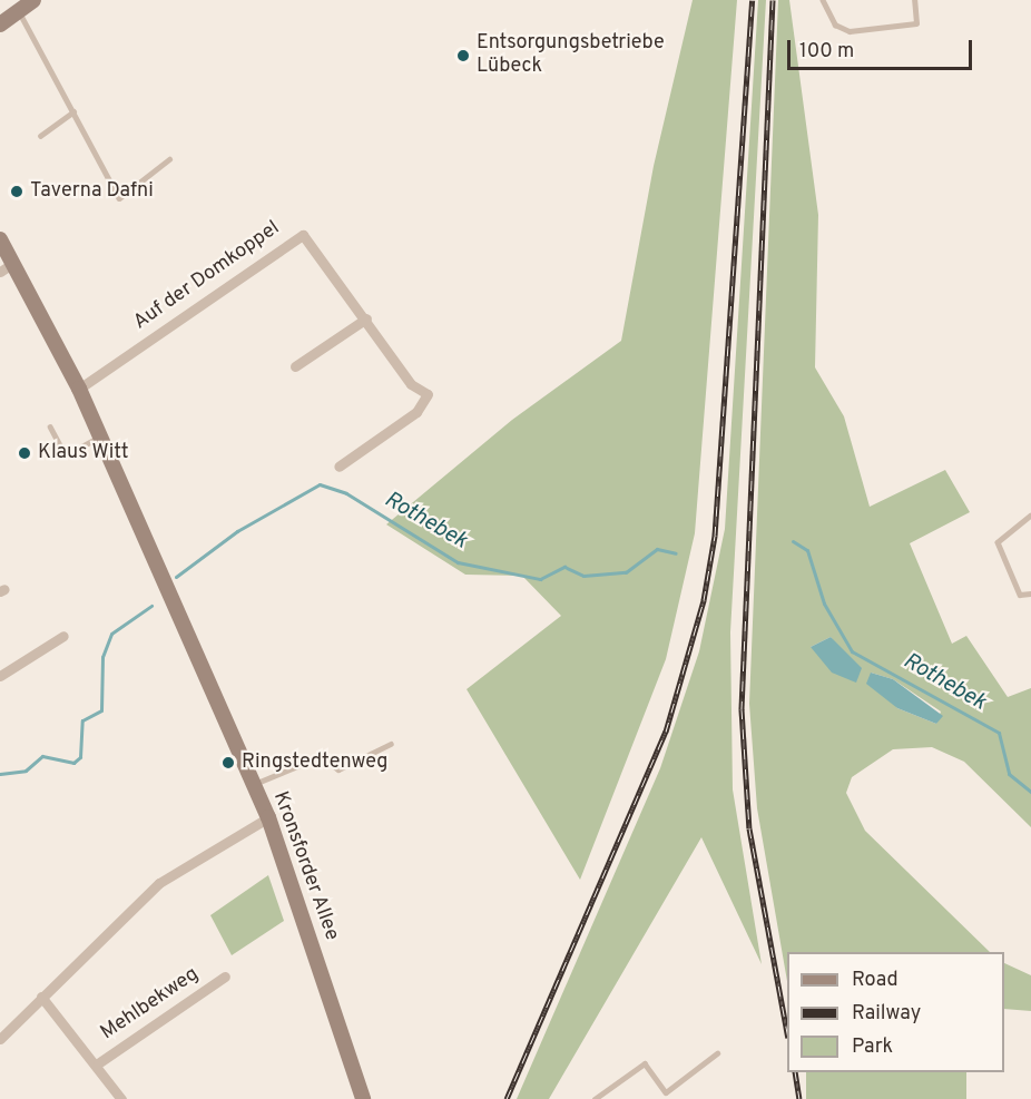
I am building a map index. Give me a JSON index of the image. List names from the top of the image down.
{
  "streets": {
    "main road": ["Kronsforder Allee"],
    "street": ["Auf der Domkoppel", "Mehlbekweg"]
  },
  "crossings": [
    ["Auf der Domkoppel", "Kronsforder Allee"]
  ],
  "water": ["Rothebek"],
  "places": [
    "Entsorgungsbetriebe Lübeck",
    "Taverna Dafni",
    "Klaus Witt",
    "Ringstedtenweg"
  ],
  "legend": ["Road", "Railway", "Park"],
  "scale_bar": "100 m"
}
